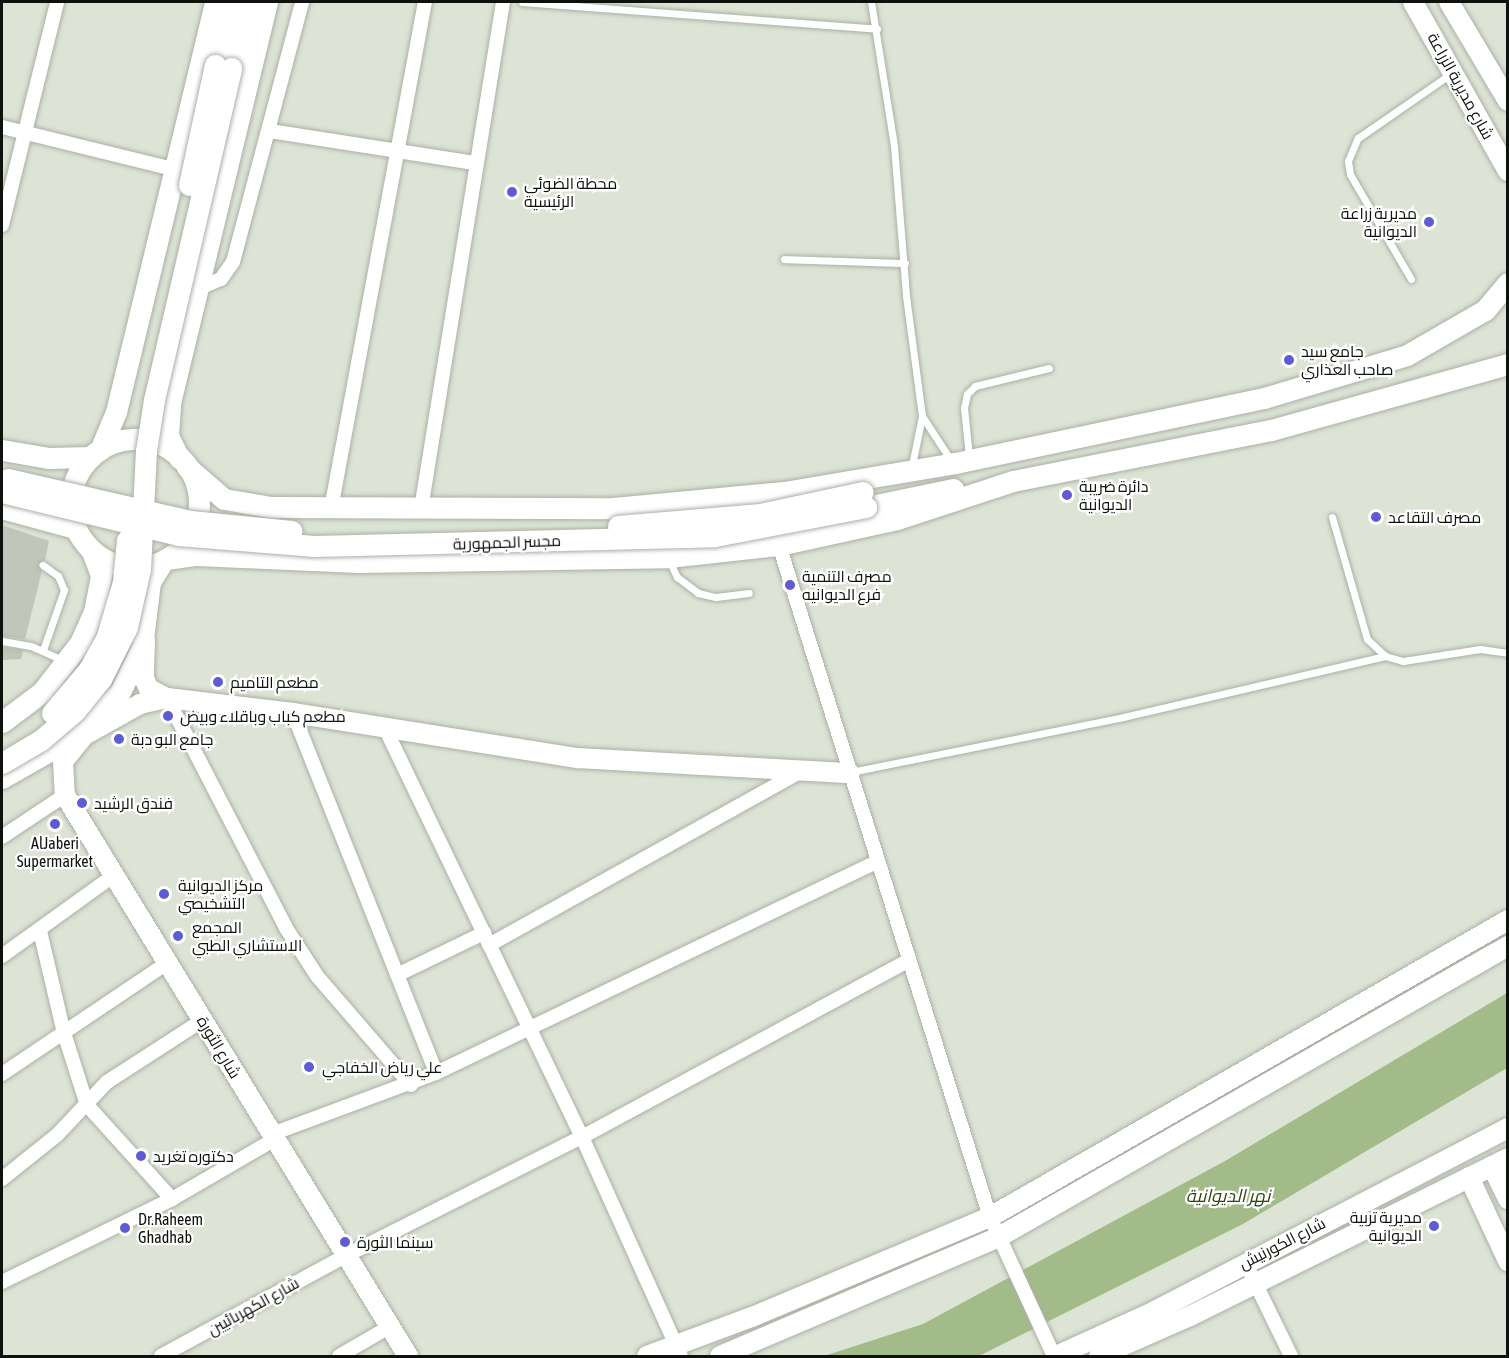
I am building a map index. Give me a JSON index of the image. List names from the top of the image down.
{
  "streets": {
    "main road": [
      "شارع مديرية الزراعة",
      "مجسر الجمهورية",
      "شارع الثورة",
      "شارع الكورنيش"
    ],
    "street": ["شارع الكهربائيين"]
  },
  "crossings": [
    ["شارع الثورة", "شارع الكهربائيين"]
  ],
  "water": ["نهر الديوانية"],
  "places": [
    "محطة الضوئي الرئيسية",
    "مديرية زراعة الديوانية",
    "جامع سيد صاحب العذاري",
    "دائرة ضريبة الديوانية",
    "مصرف التقاعد",
    "مصرف التنمية فرع الديوانيه",
    "مطعم التاميم",
    "مطعم كباب وباقلاء وبيض",
    "جامع البو دبة",
    "فندق الرشيد",
    "AlJaberi Supermarket",
    "مركز الديوانية التشخيصي",
    "المجمع الاستشاري الطبي",
    "علي رياض الخفاجي",
    "دكتوره تغريد",
    "مديرية تربية الديوانية",
    "Dr.Raheem Ghadhab",
    "سينما الثورة"
  ]
}
